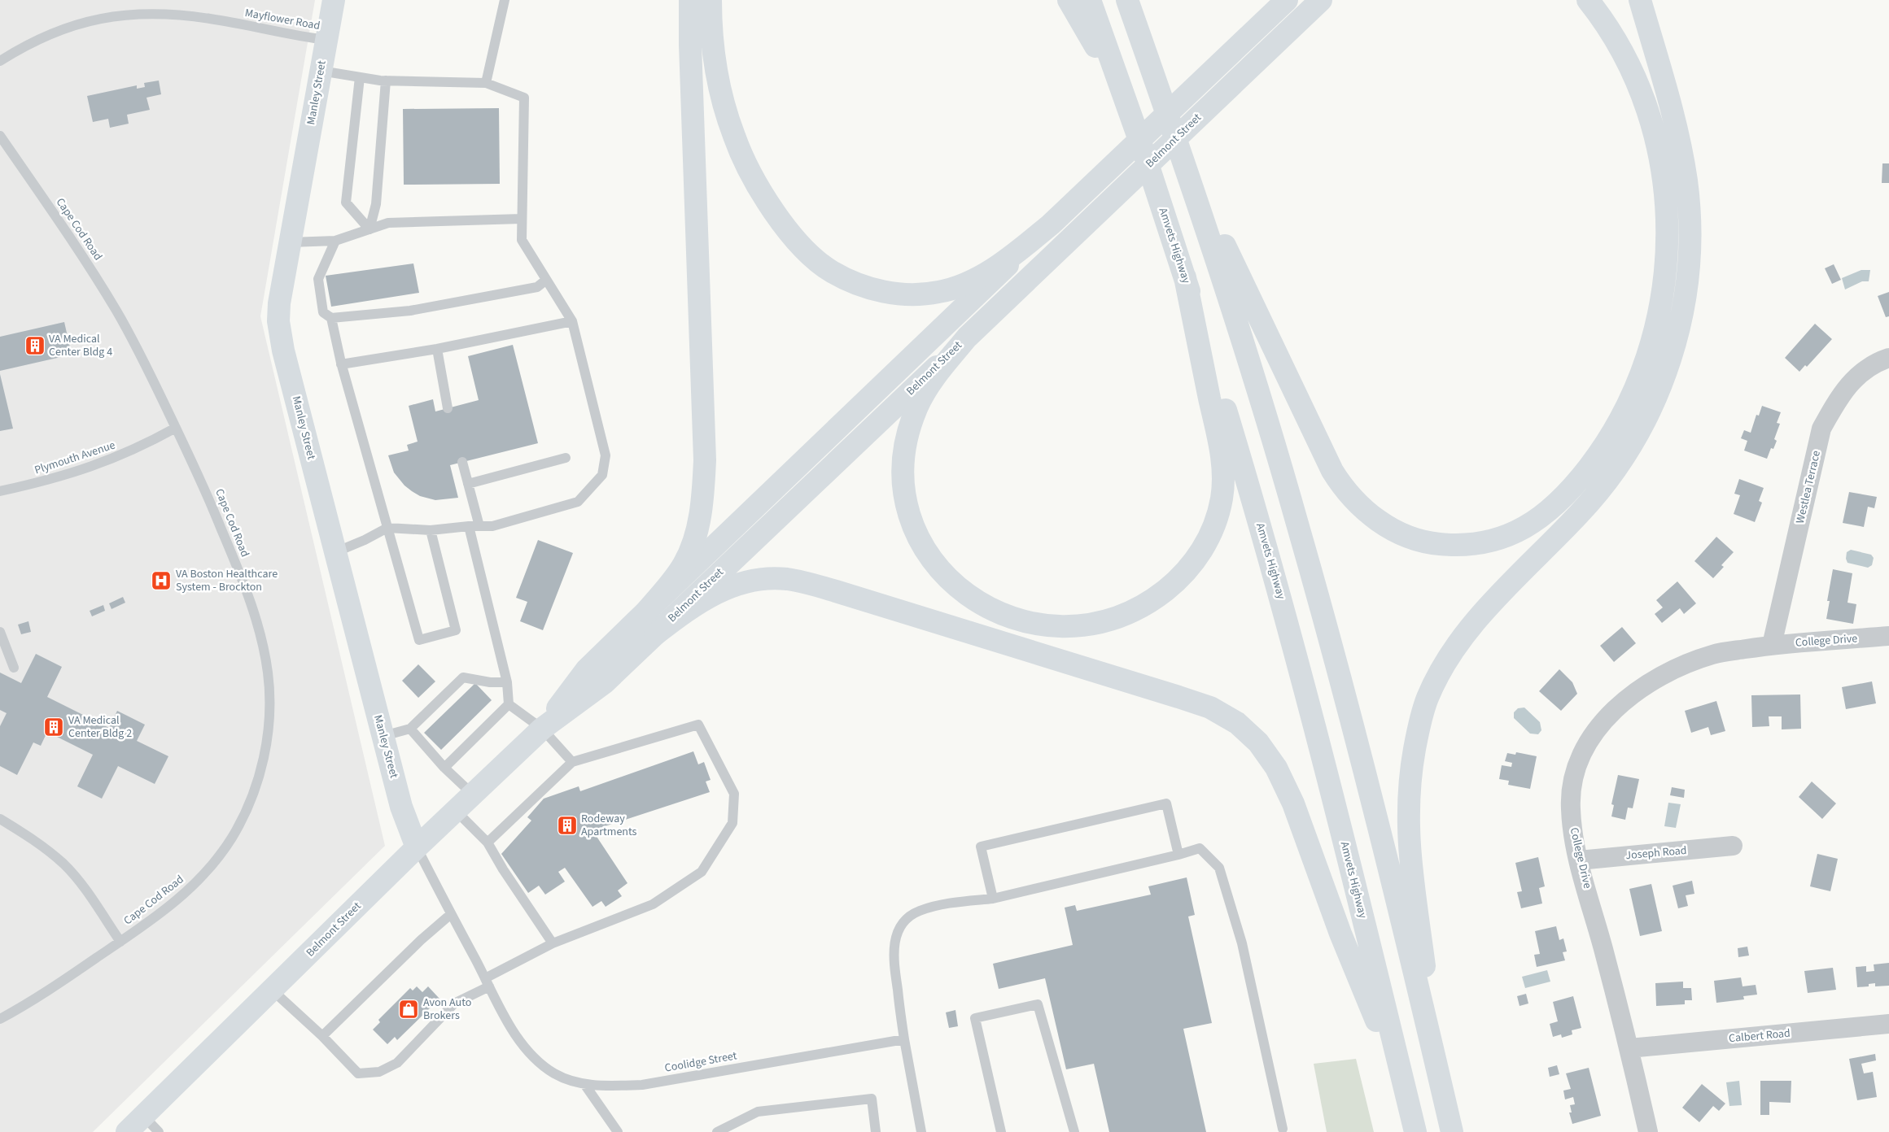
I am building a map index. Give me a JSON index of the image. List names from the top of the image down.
{
  "streets": {
    "main road": ["Manley Street", "Belmont Street", "Amvets Highway"],
    "street": [
      "Westlea Terrace",
      "College Drive",
      "Joseph Road",
      "Calbert Road"
    ],
    "lane": [
      "Mayflower Road",
      "Cape Cod Road",
      "Plymouth Avenue",
      "Coolidge Street"
    ]
  },
  "crossings": [
    ["Mayflower Road", "Manley Street"],
    ["Manley Street", "Belmont Street"],
    ["Manley Street", "Coolidge Street"],
    ["Belmont Street", "Coolidge Street"],
    ["Cape Cod Road", "Plymouth Avenue"],
    ["Westlea Terrace", "College Drive"],
    ["College Drive", "Joseph Road"],
    ["College Drive", "Calbert Road"]
  ],
  "places": {
    "building": ["VA Medical Center Bldg 4", "VA Medical Center Bldg 2", "Rodeway Apartments"],
    "hospital": ["VA Boston Healthcare System - Brockton"],
    "shop": ["Avon Auto Brokers"]
  }
}
